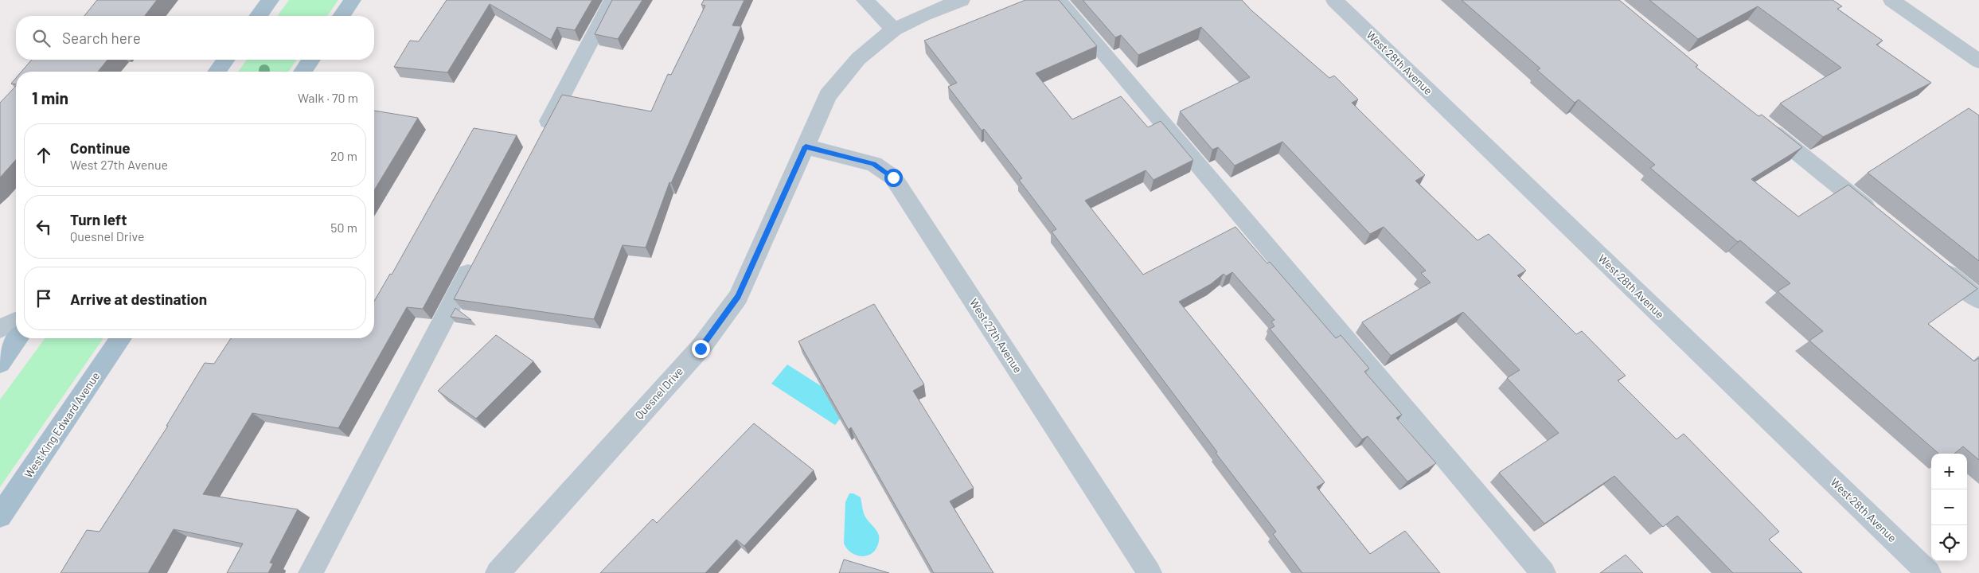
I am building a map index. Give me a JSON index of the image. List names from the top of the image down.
{
  "streets": {
    "main road": ["West King Edward Avenue"],
    "street": ["West 28th Avenue", "West 27th Avenue", "Quesnel Drive"]
  },
  "crossings": [
    ["West 27th Avenue", "Quesnel Drive"]
  ],
  "page": {
    "search": "Search here",
    "heading": ["1 min", "Walk · 70 m"],
    "list": [
      ["Continue", "West 27th Avenue", "20 m"],
      ["Turn left", "Quesnel Drive", "50 m"],
      "Arrive at destination"
    ],
    "map_buttons": ["+", "−"]
  }
}
